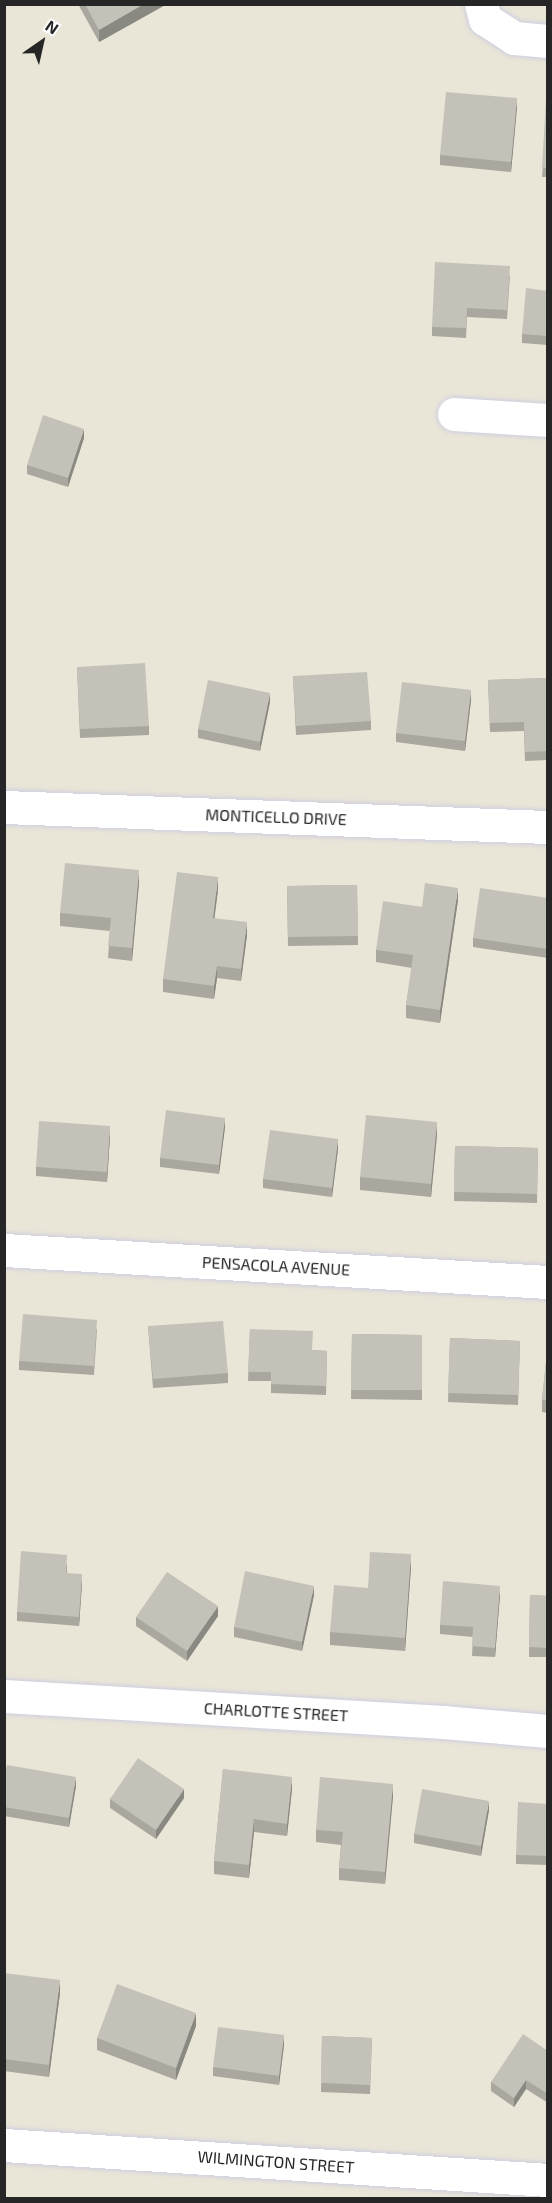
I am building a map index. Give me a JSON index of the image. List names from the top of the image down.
{
  "streets": {
    "street": [
      "MONTICELLO DRIVE",
      "PENSACOLA AVENUE",
      "CHARLOTTE STREET",
      "WILMINGTON STREET"
    ]
  },
  "north": "top right"
}
